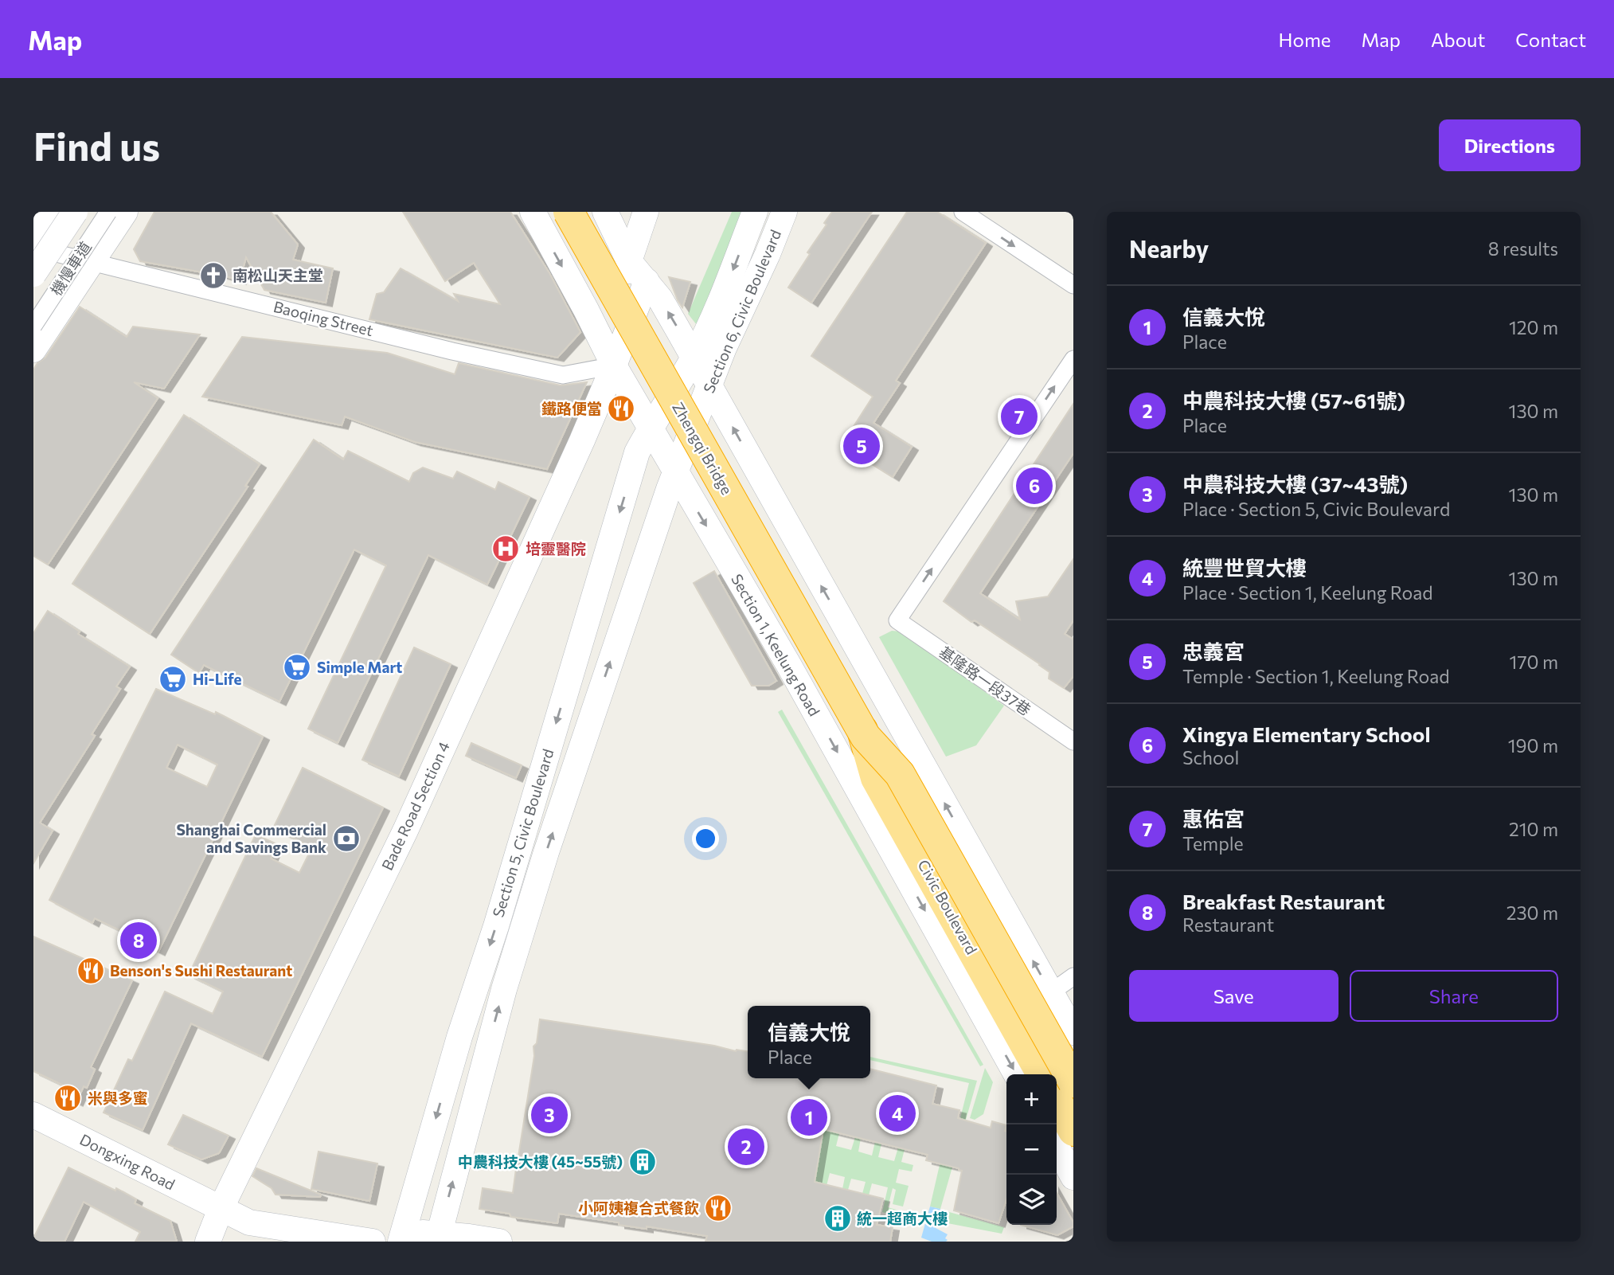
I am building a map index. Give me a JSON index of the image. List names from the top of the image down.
{
  "streets": {
    "highway": ["Zhengqi Bridge", "Civic Boulevard"],
    "street": [
      "機慢車道",
      "Section 6, Civic Boulevard",
      "Baoqing Street",
      "Section 1, Keelung Road",
      "基隆路一段37巷",
      "Bade Road Section 4",
      "Section 5, Civic Boulevard",
      "Dongxing Road"
    ]
  },
  "crossings": [
    ["Section 6, Civic Boulevard", "Section 1, Keelung Road"],
    ["Section 6, Civic Boulevard", "Section 5, Civic Boulevard"],
    ["Baoqing Street", "Section 1, Keelung Road"],
    ["Baoqing Street", "Bade Road Section 4"],
    ["Zhengqi Bridge", "Civic Boulevard"],
    ["Section 1, Keelung Road", "Bade Road Section 4"],
    ["Section 1, Keelung Road", "Section 5, Civic Boulevard"],
    ["Bade Road Section 4", "Dongxing Road"]
  ],
  "places": {
    "church": ["南松山天主堂"],
    "restaurant": [
      "鐵路便當",
      "Benson's Sushi Restaurant",
      "米與多蜜",
      "小阿姨複合式餐飲"
    ],
    "hospital": ["培靈醫院"],
    "supermarket": ["Simple Mart", "Hi-Life"],
    "bank": ["Shanghai Commercial and Savings Bank"],
    "building": ["中農科技大樓 (45~55號)", "統一超商大樓"]
  },
  "page": {
    "header": "Map",
    "nav": [
      "Home",
      "Map",
      "About",
      "Contact"
    ],
    "buttons": [
      "Directions",
      ["Save", "Share"]
    ],
    "title": "Find us",
    "heading": ["Nearby", "8 results"],
    "list": [
      {
        "mark": "1",
        "name": "信義大悅",
        "note": "Place",
        "value": "120 m"
      },
      {
        "mark": "2",
        "name": "中農科技大樓 (57~61號)",
        "note": "Place",
        "value": "130 m"
      },
      {
        "mark": "3",
        "name": "中農科技大樓 (37~43號)",
        "note": "Place · Section 5, Civic Boulevard",
        "value": "130 m"
      },
      {
        "mark": "4",
        "name": "統豐世貿大樓",
        "note": "Place · Section 1, Keelung Road",
        "value": "130 m"
      },
      {
        "mark": "5",
        "name": "忠義宮",
        "note": "Temple · Section 1, Keelung Road",
        "value": "170 m"
      },
      {
        "mark": "6",
        "name": "Xingya Elementary School",
        "note": "School",
        "value": "190 m"
      },
      {
        "mark": "7",
        "name": "惠佑宮",
        "note": "Temple",
        "value": "210 m"
      },
      {
        "mark": "8",
        "name": "Breakfast Restaurant",
        "note": "Restaurant",
        "value": "230 m"
      }
    ],
    "pins": [
      "7",
      "5",
      "6",
      "8",
      "4",
      "3",
      "1",
      "2"
    ],
    "popup": ["信義大悅", "Place"],
    "map_buttons": ["+", "−"]
  }
}
